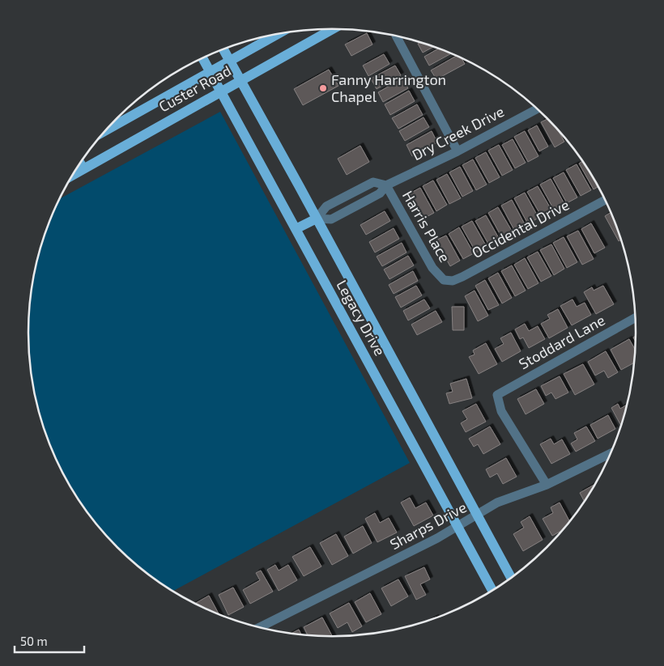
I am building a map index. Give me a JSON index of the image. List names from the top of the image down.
{
  "streets": {
    "main road": ["Custer Road", "Legacy Drive"],
    "street": [
      "Dry Creek Drive",
      "Harris Place",
      "Occidental Drive",
      "Stoddard Lane",
      "Sharps Drive"
    ]
  },
  "crossings": [
    ["Custer Road", "Legacy Drive"],
    ["Dry Creek Drive", "Harris Place"],
    ["Dry Creek Drive", "Legacy Drive"],
    ["Harris Place", "Occidental Drive"],
    ["Legacy Drive", "Sharps Drive"],
    ["Stoddard Lane", "Sharps Drive"]
  ],
  "places": ["Fanny Harrington Chapel"],
  "scale_bar": "50 m"
}
